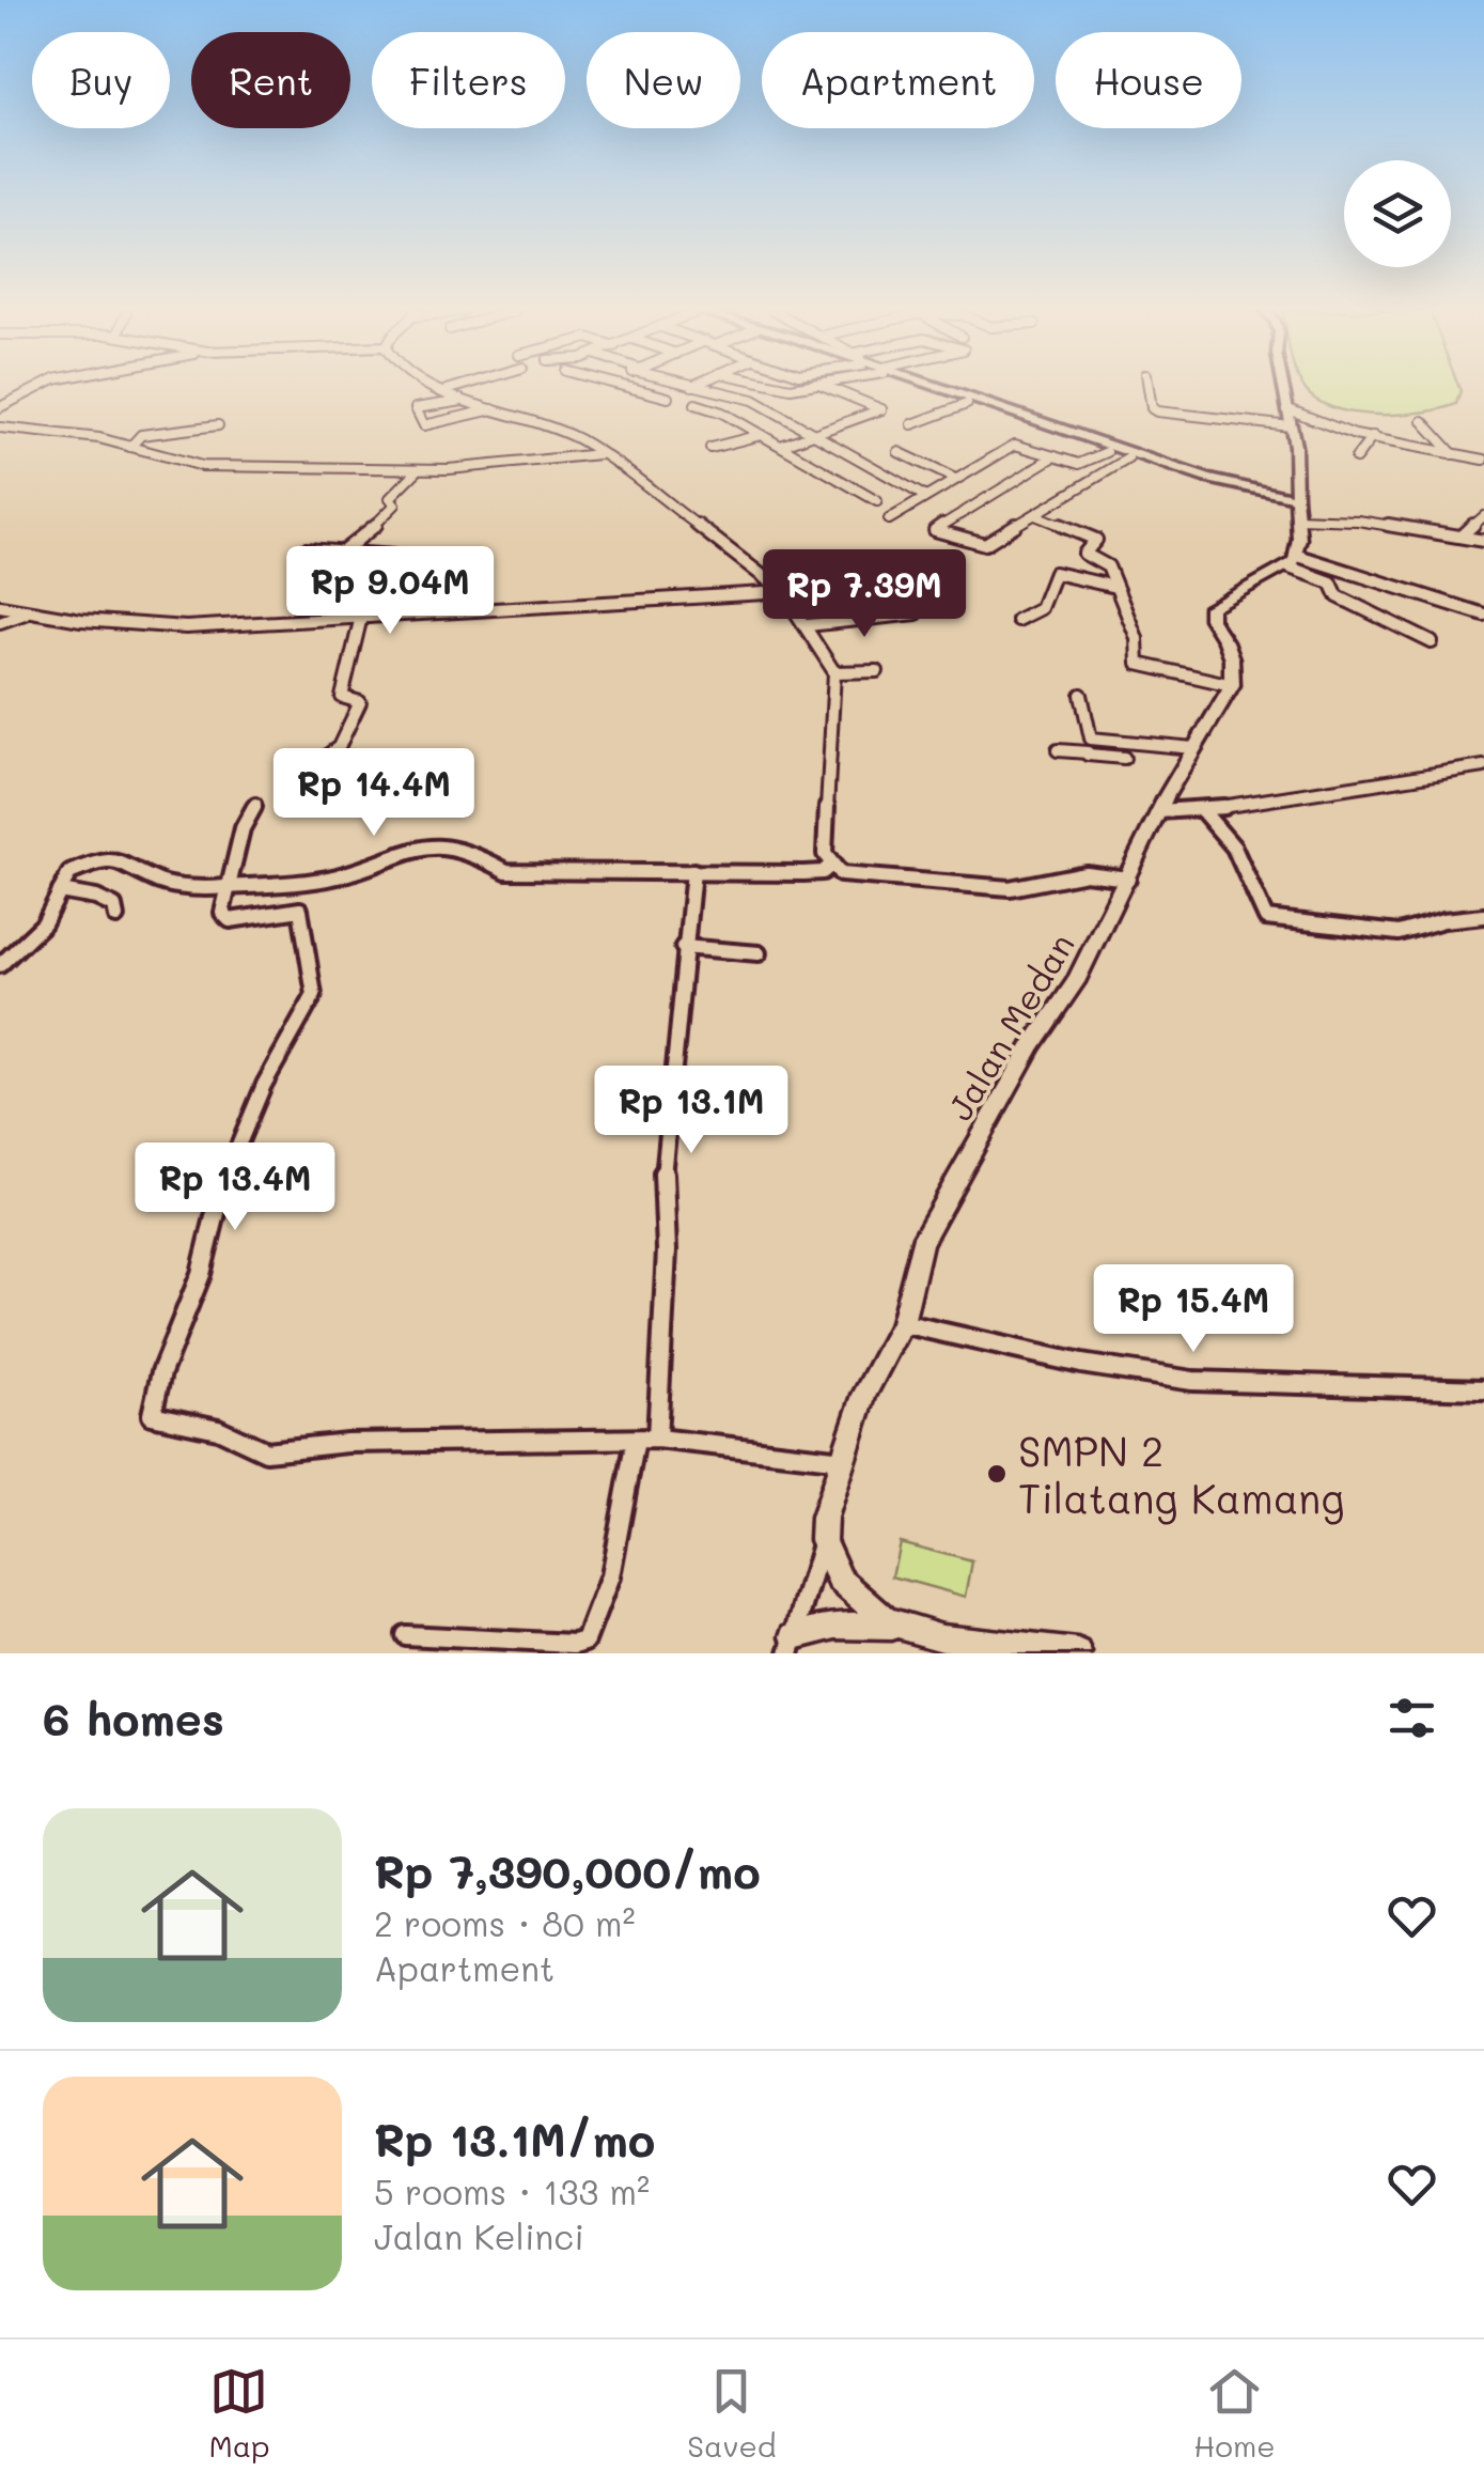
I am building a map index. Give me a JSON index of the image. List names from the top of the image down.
{
  "streets": {
    "highway": ["Jalan Medan"]
  },
  "places": ["SMPN 2 Tilatang Kamang"],
  "page": {
    "chip": [
      "Buy",
      "Rent",
      "Filters",
      "New",
      "Apartment",
      "House"
    ],
    "price": [
      "Rp 9.04M",
      "Rp 7.39M",
      "Rp 14.4M",
      "Rp 13.1M",
      "Rp 13.4M",
      "Rp 15.4M"
    ],
    "heading": "6 homes",
    "list": [
      {
        "name": "Rp 7,390,000/mo",
        "note": "2 rooms · 80 m² · Apartment"
      },
      {
        "name": "Rp 13.1M/mo",
        "note": "5 rooms · 133 m² · Jalan Kelinci"
      }
    ],
    "tabs": ["Map", "Saved", "Home"]
  }
}
